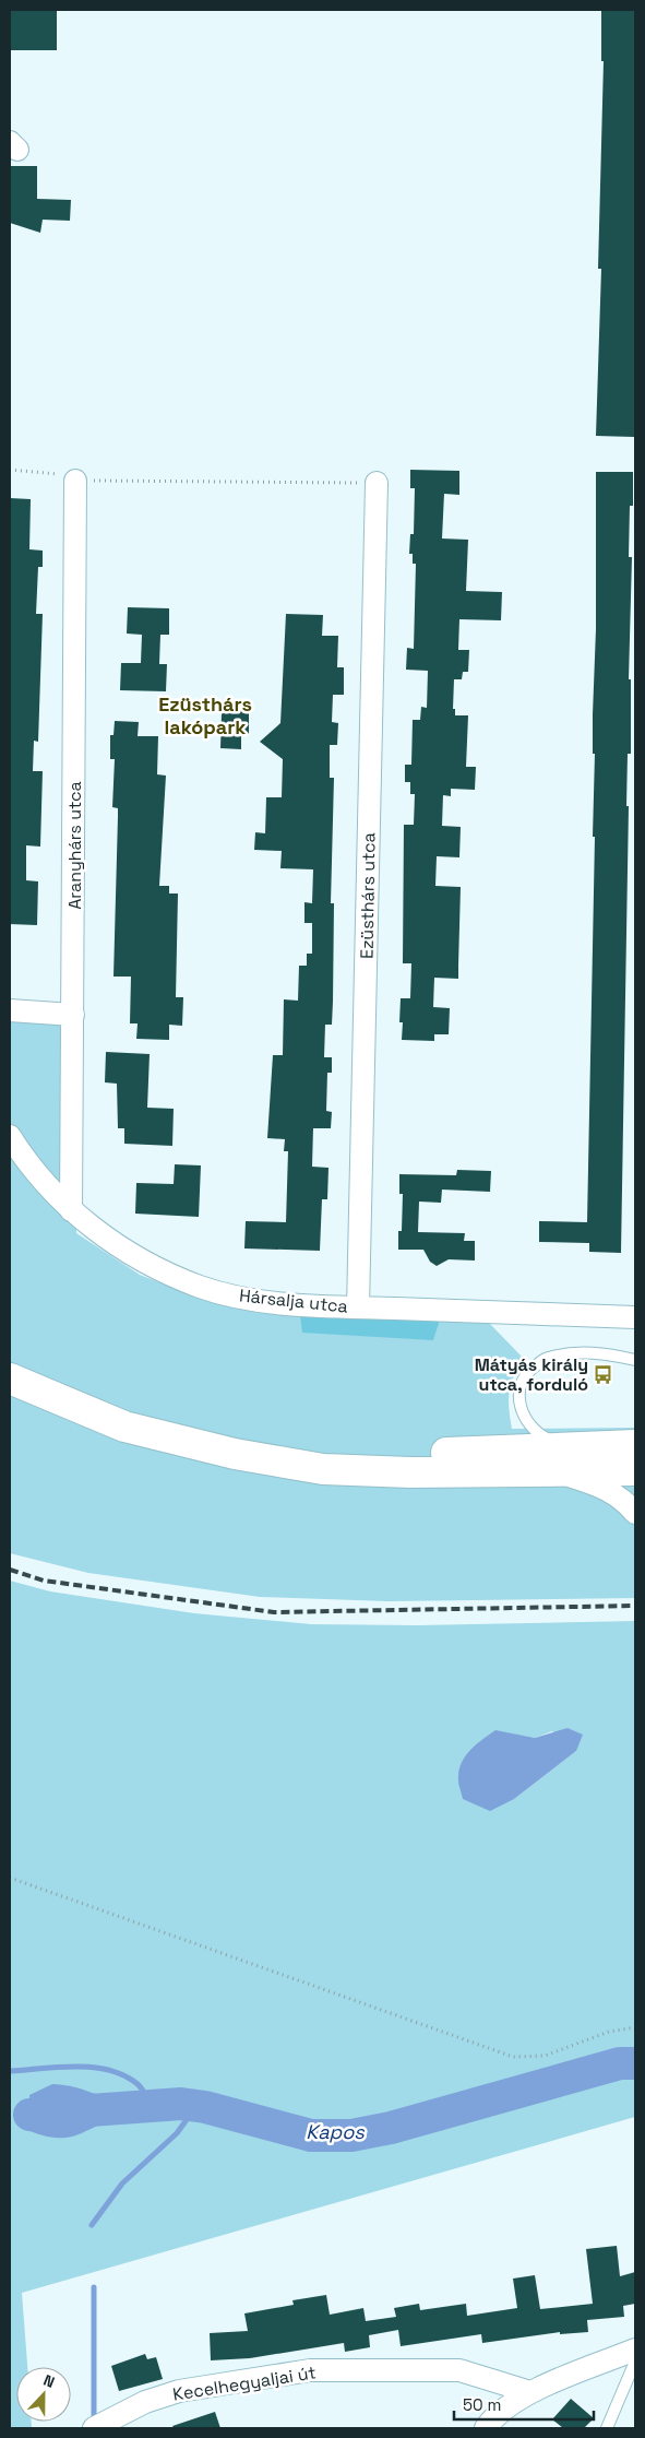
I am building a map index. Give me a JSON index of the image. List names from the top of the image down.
{
  "streets": {
    "street": [
      "Aranyhárs utca",
      "Ezüsthárs utca",
      "Hársalja utca",
      "Kecelhegyaljai út"
    ]
  },
  "crossings": [
    ["Aranyhárs utca", "Hársalja utca"],
    ["Ezüsthárs utca", "Hársalja utca"]
  ],
  "districts": ["Ezüsthárs lakópark"],
  "water": ["Kapos"],
  "places": {
    "bus stop": ["Mátyás király utca, forduló"]
  },
  "scale_bar": "50 m",
  "north": "top"
}
